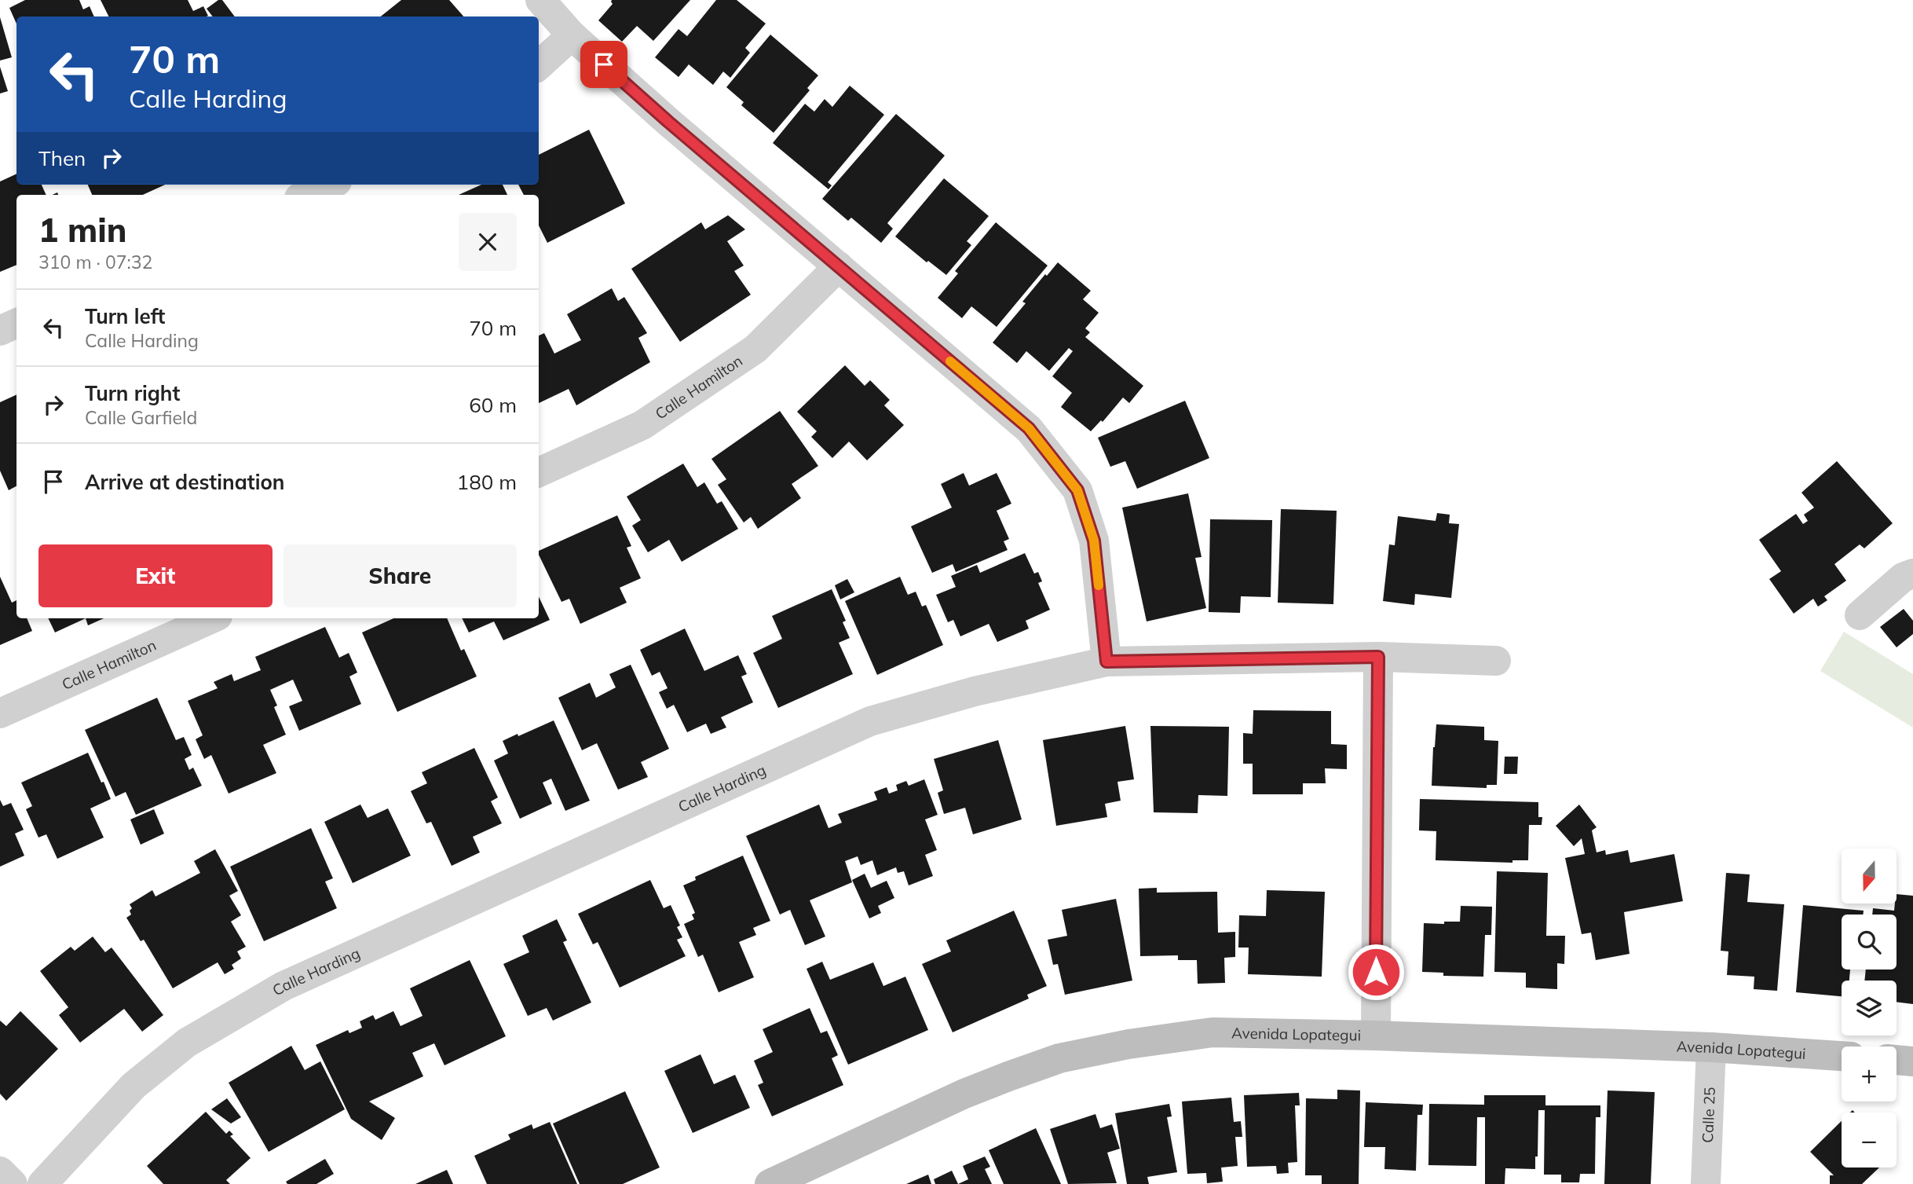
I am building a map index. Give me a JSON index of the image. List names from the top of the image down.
{
  "streets": {
    "street": [
      "Calle Hamilton",
      "Calle Harding",
      "Avenida Lopategui",
      "Calle 25"
    ]
  },
  "crossings": [
    ["Avenida Lopategui", "Calle 25"]
  ],
  "north": "bottom",
  "page": {
    "turn": ["70 m", "Calle Harding"],
    "then": "Then",
    "heading": ["1 min", "310 m · 07:32"],
    "list": [
      {
        "name": "Turn left",
        "note": "Calle Harding",
        "value": "70 m"
      },
      {
        "name": "Turn right",
        "note": "Calle Garfield",
        "value": "60 m"
      },
      {
        "name": "Arrive at destination",
        "value": "180 m"
      }
    ],
    "buttons": ["Exit", "Share"],
    "map_buttons": ["+", "−"]
  }
}
